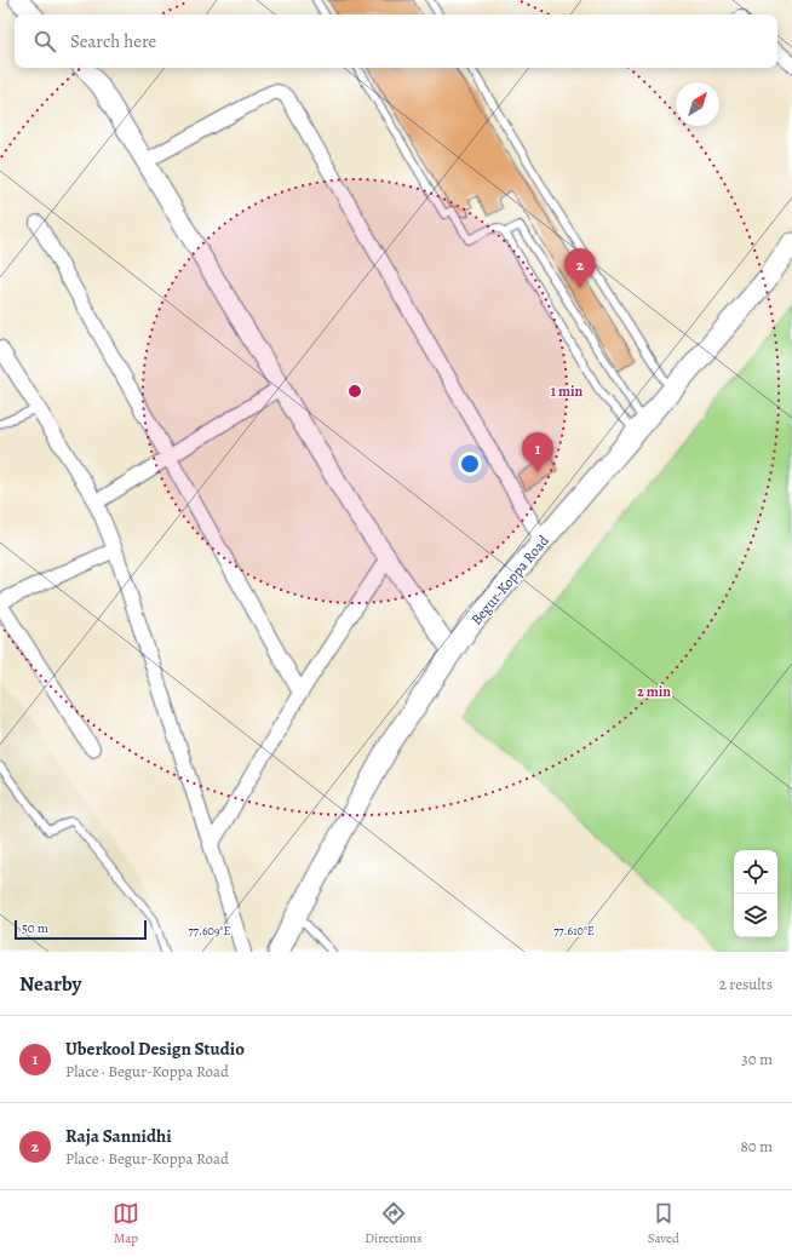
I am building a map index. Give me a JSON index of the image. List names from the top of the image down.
{
  "streets": {
    "main road": ["Begur-Koppa Road"]
  },
  "scale_bar": "50 m",
  "north": "top right",
  "page": {
    "search": "Search here",
    "pins": ["2", "1"],
    "scale": "50 m",
    "heading": ["Nearby", "2 results"],
    "list": [
      {
        "mark": "1",
        "name": "Uberkool Design Studio",
        "note": "Place · Begur-Koppa Road",
        "value": "30 m"
      },
      {
        "mark": "2",
        "name": "Raja Sannidhi",
        "note": "Place · Begur-Koppa Road",
        "value": "80 m"
      }
    ],
    "nav": ["Map", "Directions", "Saved"]
  },
  "coordinates": ["77.609°E", "77.610°E"],
  "rings": ["1 min", "2 min"]
}
